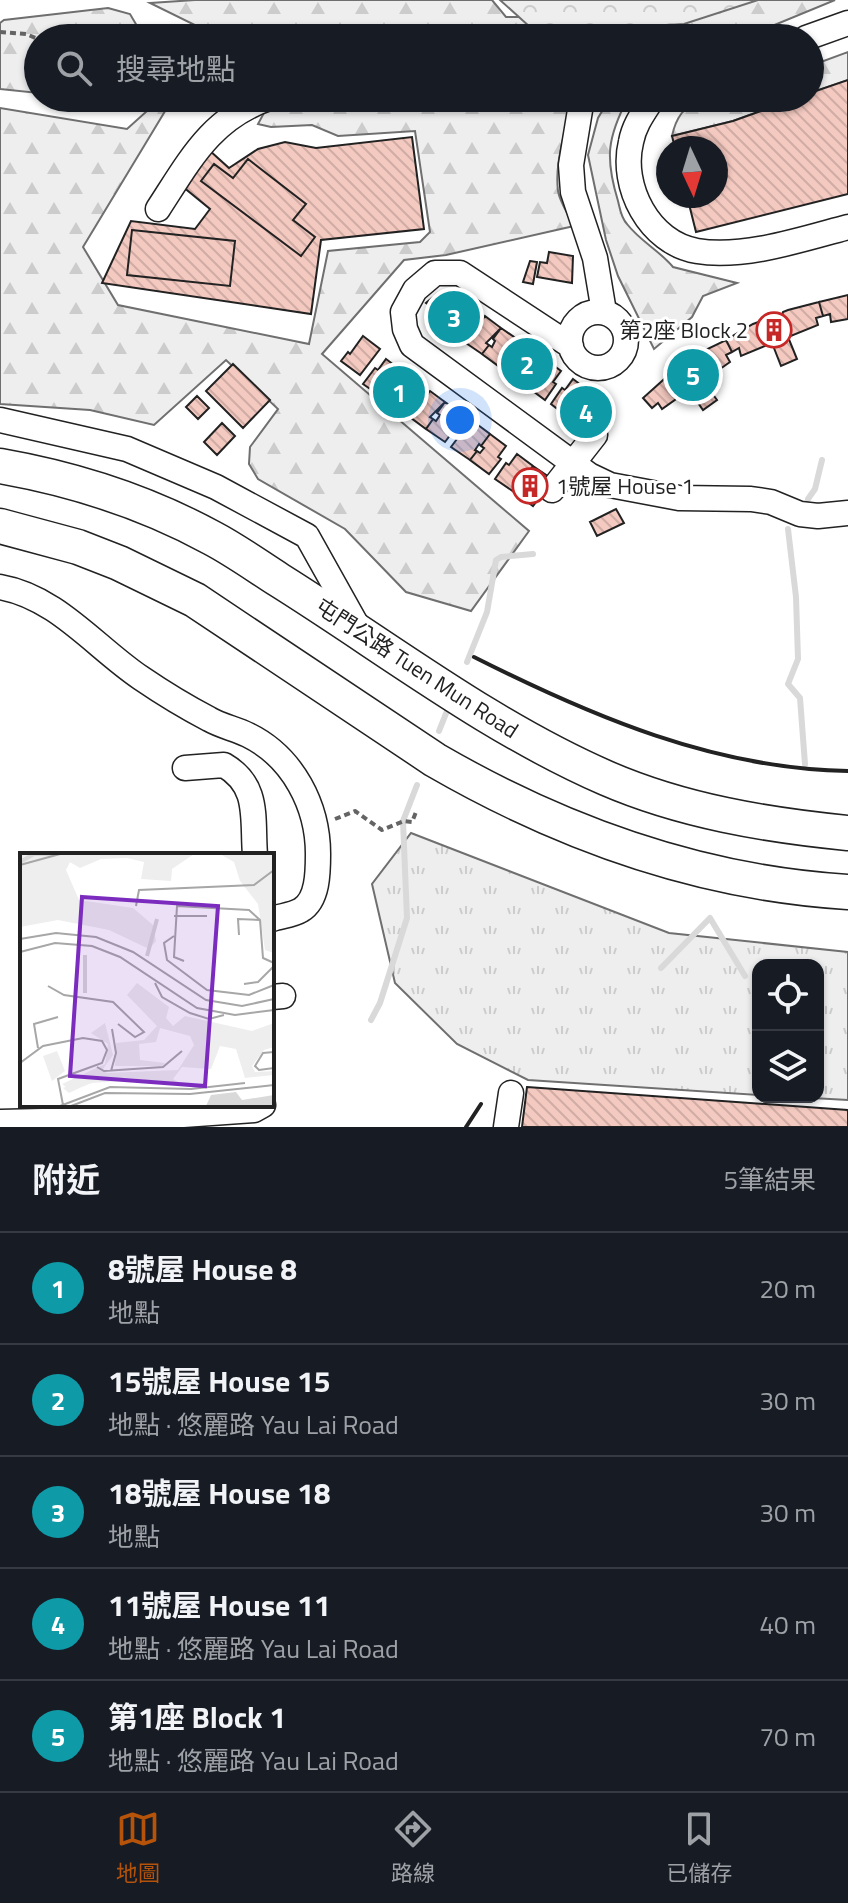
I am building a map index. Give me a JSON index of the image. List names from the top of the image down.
{
  "streets": {
    "highway": ["屯門公路 Tuen Mun Road"]
  },
  "places": {
    "building": ["第2座 Block 2", "1號屋 House 1"]
  },
  "north": "bottom",
  "page": {
    "search": "搜尋地點",
    "pins": [
      "3",
      "2",
      "5",
      "1",
      "4"
    ],
    "heading": ["附近", "5筆結果"],
    "list": [
      {
        "mark": "1",
        "name": "8號屋 House 8",
        "note": "地點",
        "value": "20 m"
      },
      {
        "mark": "2",
        "name": "15號屋 House 15",
        "note": "地點 · 悠麗路 Yau Lai Road",
        "value": "30 m"
      },
      {
        "mark": "3",
        "name": "18號屋 House 18",
        "note": "地點",
        "value": "30 m"
      },
      {
        "mark": "4",
        "name": "11號屋 House 11",
        "note": "地點 · 悠麗路 Yau Lai Road",
        "value": "40 m"
      },
      {
        "mark": "5",
        "name": "第1座 Block 1",
        "note": "地點 · 悠麗路 Yau Lai Road",
        "value": "70 m"
      }
    ],
    "nav": ["地圖", "路線", "已儲存"]
  }
}
